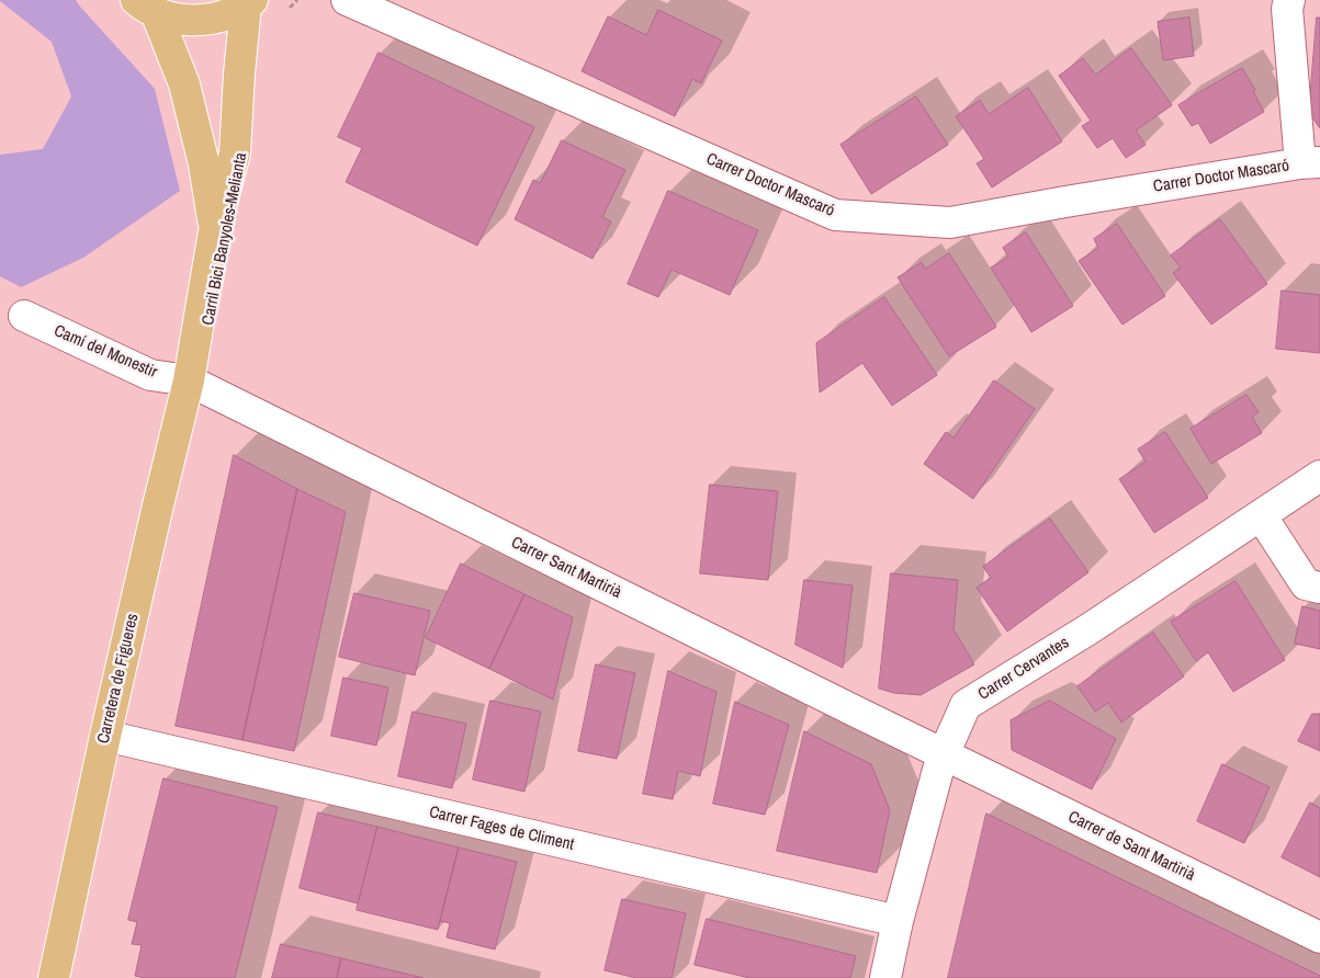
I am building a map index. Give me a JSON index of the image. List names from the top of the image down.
{
  "streets": {
    "main road": ["Carretera de Figueres"],
    "street": [
      "Carrer Doctor Mascaró",
      "Camí del Monestir",
      "Carrer Sant Martirià",
      "Carrer Cervantes",
      "Carrer Fages de Climent",
      "Carrer de Sant Martirià"
    ]
  },
  "crossings": [
    ["Camí del Monestir", "Carrer Sant Martirià"],
    ["Camí del Monestir", "Carretera de Figueres"],
    ["Carrer Sant Martirià", "Carrer Cervantes"],
    ["Carrer Sant Martirià", "Carretera de Figueres"],
    ["Carrer Sant Martirià", "Carrer de Sant Martirià"],
    ["Carrer Cervantes", "Carrer Fages de Climent"],
    ["Carrer Cervantes", "Carrer de Sant Martirià"],
    ["Carretera de Figueres", "Carrer Fages de Climent"]
  ]
}
